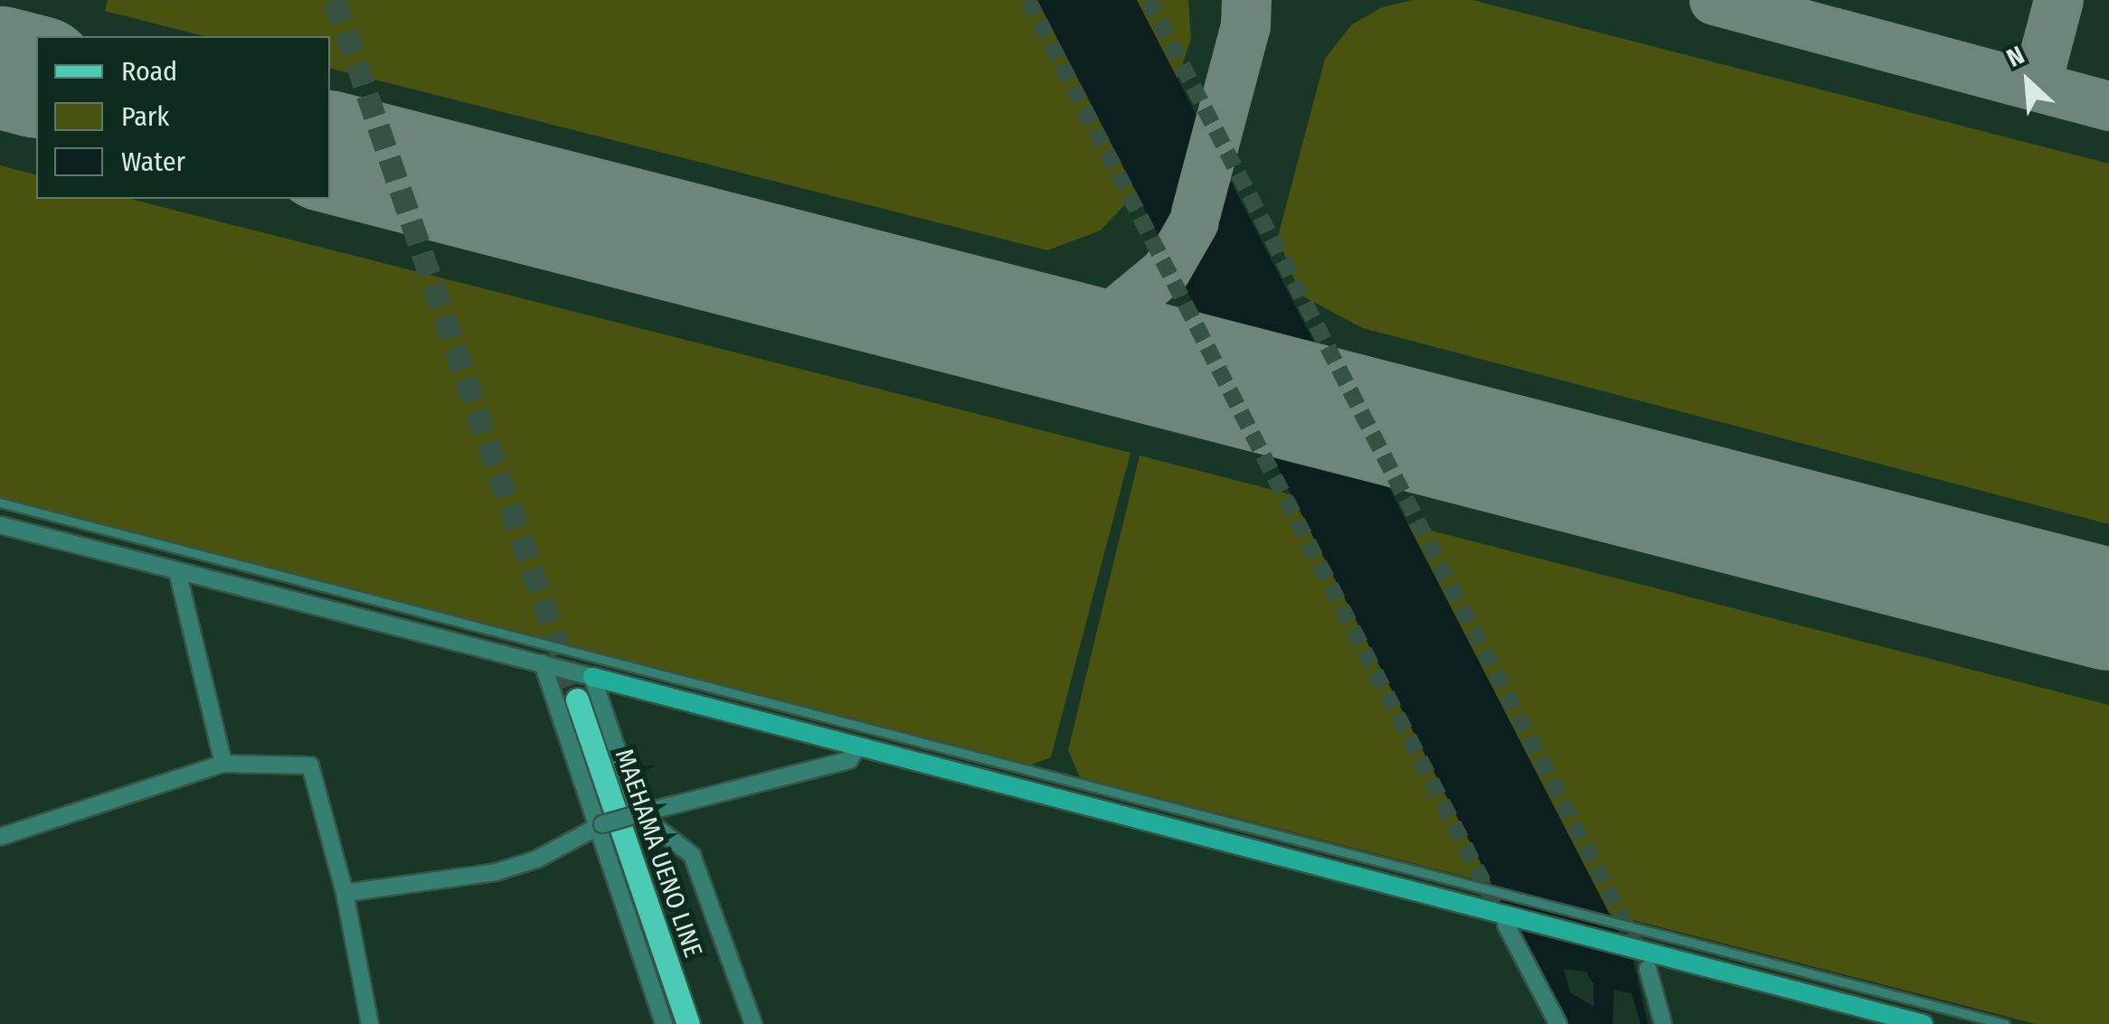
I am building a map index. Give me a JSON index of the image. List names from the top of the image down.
{
  "streets": {
    "main road": ["MAEHAMA UENO LINE"]
  },
  "legend": ["Road", "Park", "Water"],
  "north": "top left"
}
